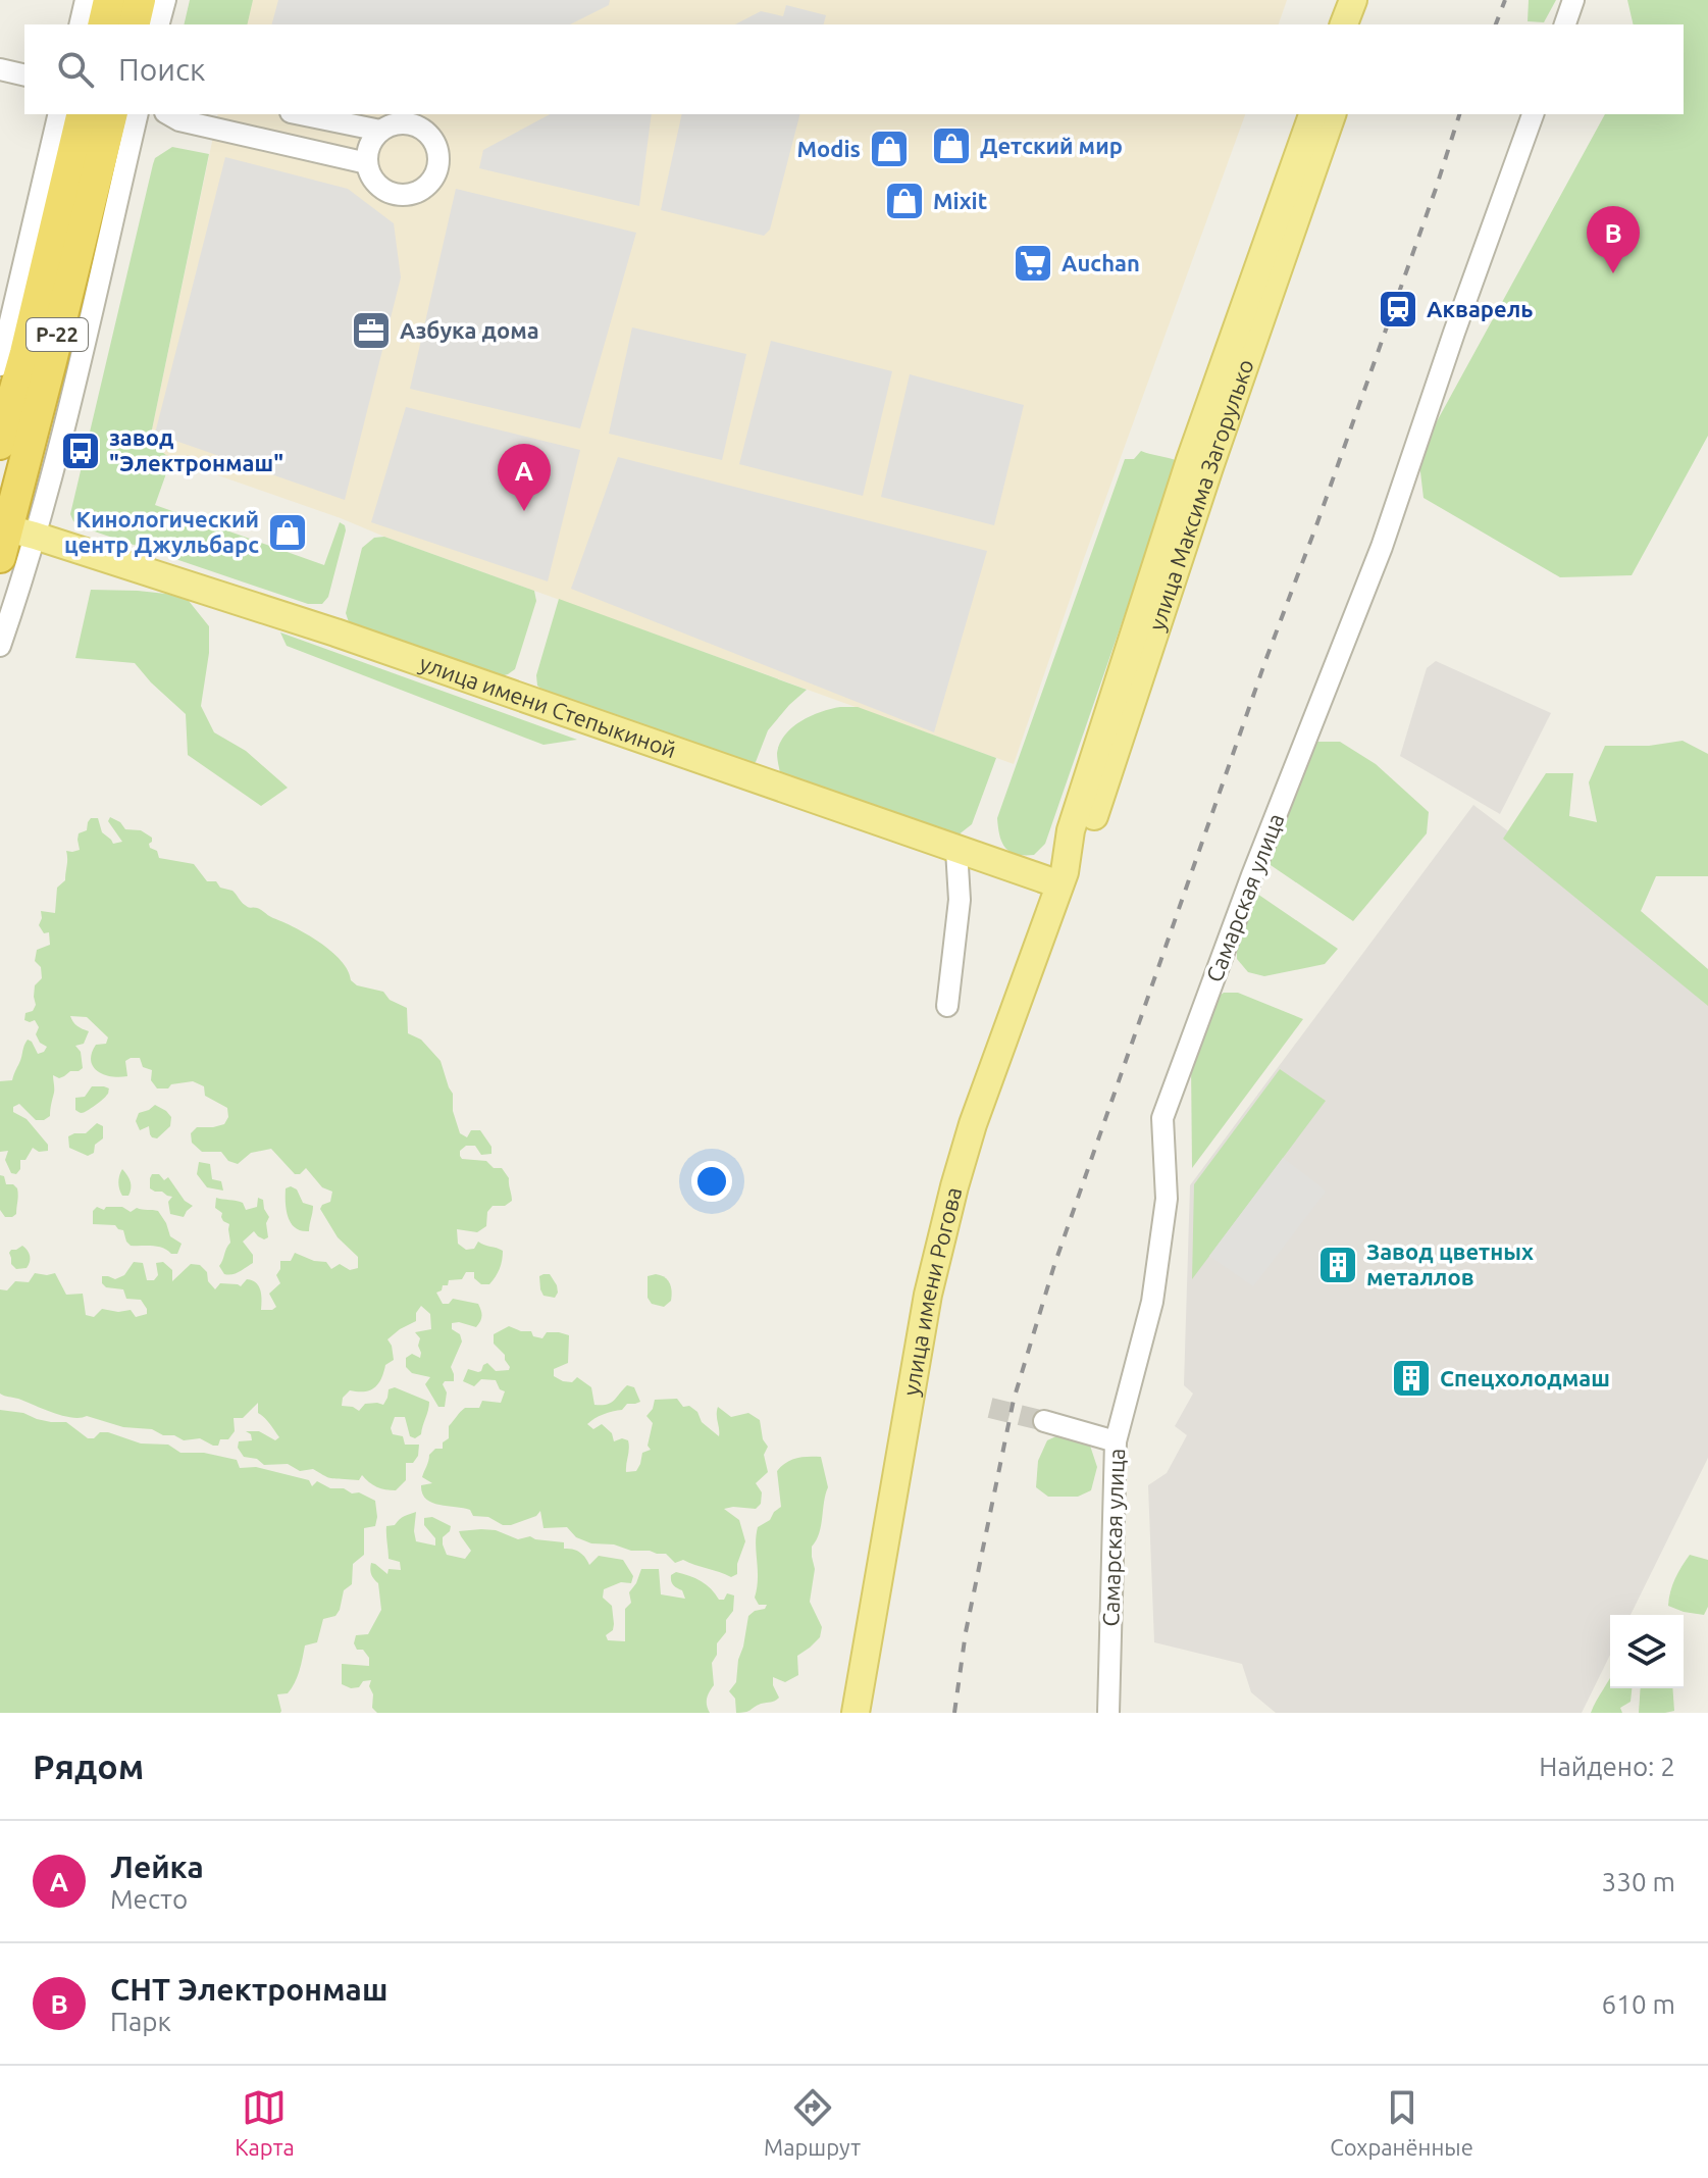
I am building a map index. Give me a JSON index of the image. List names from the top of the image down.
{
  "streets": {
    "highway": ["Р-22"],
    "main road": ["улица Максима Загорулько", "улица имени Степыкиной", "улица имени Рогова"],
    "street": ["Самарская улица"]
  },
  "crossings": [
    ["Р-22", "улица имени Степыкиной"],
    ["улица Максима Загорулько", "улица имени Степыкиной"],
    ["улица Максима Загорулько", "улица имени Рогова"],
    ["улица имени Степыкиной", "улица имени Рогова"]
  ],
  "places": {
    "shop": [
      "Детский мир",
      "Modis",
      "Mixit",
      "Кинологический центр Джульбарс"
    ],
    "supermarket": ["Auchan"],
    "station": ["Акварель"],
    "office": ["Азбука дома"],
    "bus stop": ["завод \"Электронмаш\""],
    "building": ["Завод цветных металлов", "Спецхолодмаш"]
  },
  "page": {
    "search": "Поиск",
    "pins": ["B", "A"],
    "heading": ["Рядом", "Найдено: 2"],
    "list": [
      {
        "mark": "A",
        "name": "Лейка",
        "note": "Место",
        "value": "330 m"
      },
      {
        "mark": "B",
        "name": "СНТ Электронмаш",
        "note": "Парк",
        "value": "610 m"
      }
    ],
    "nav": ["Карта", "Маршрут", "Сохранённые"]
  }
}
